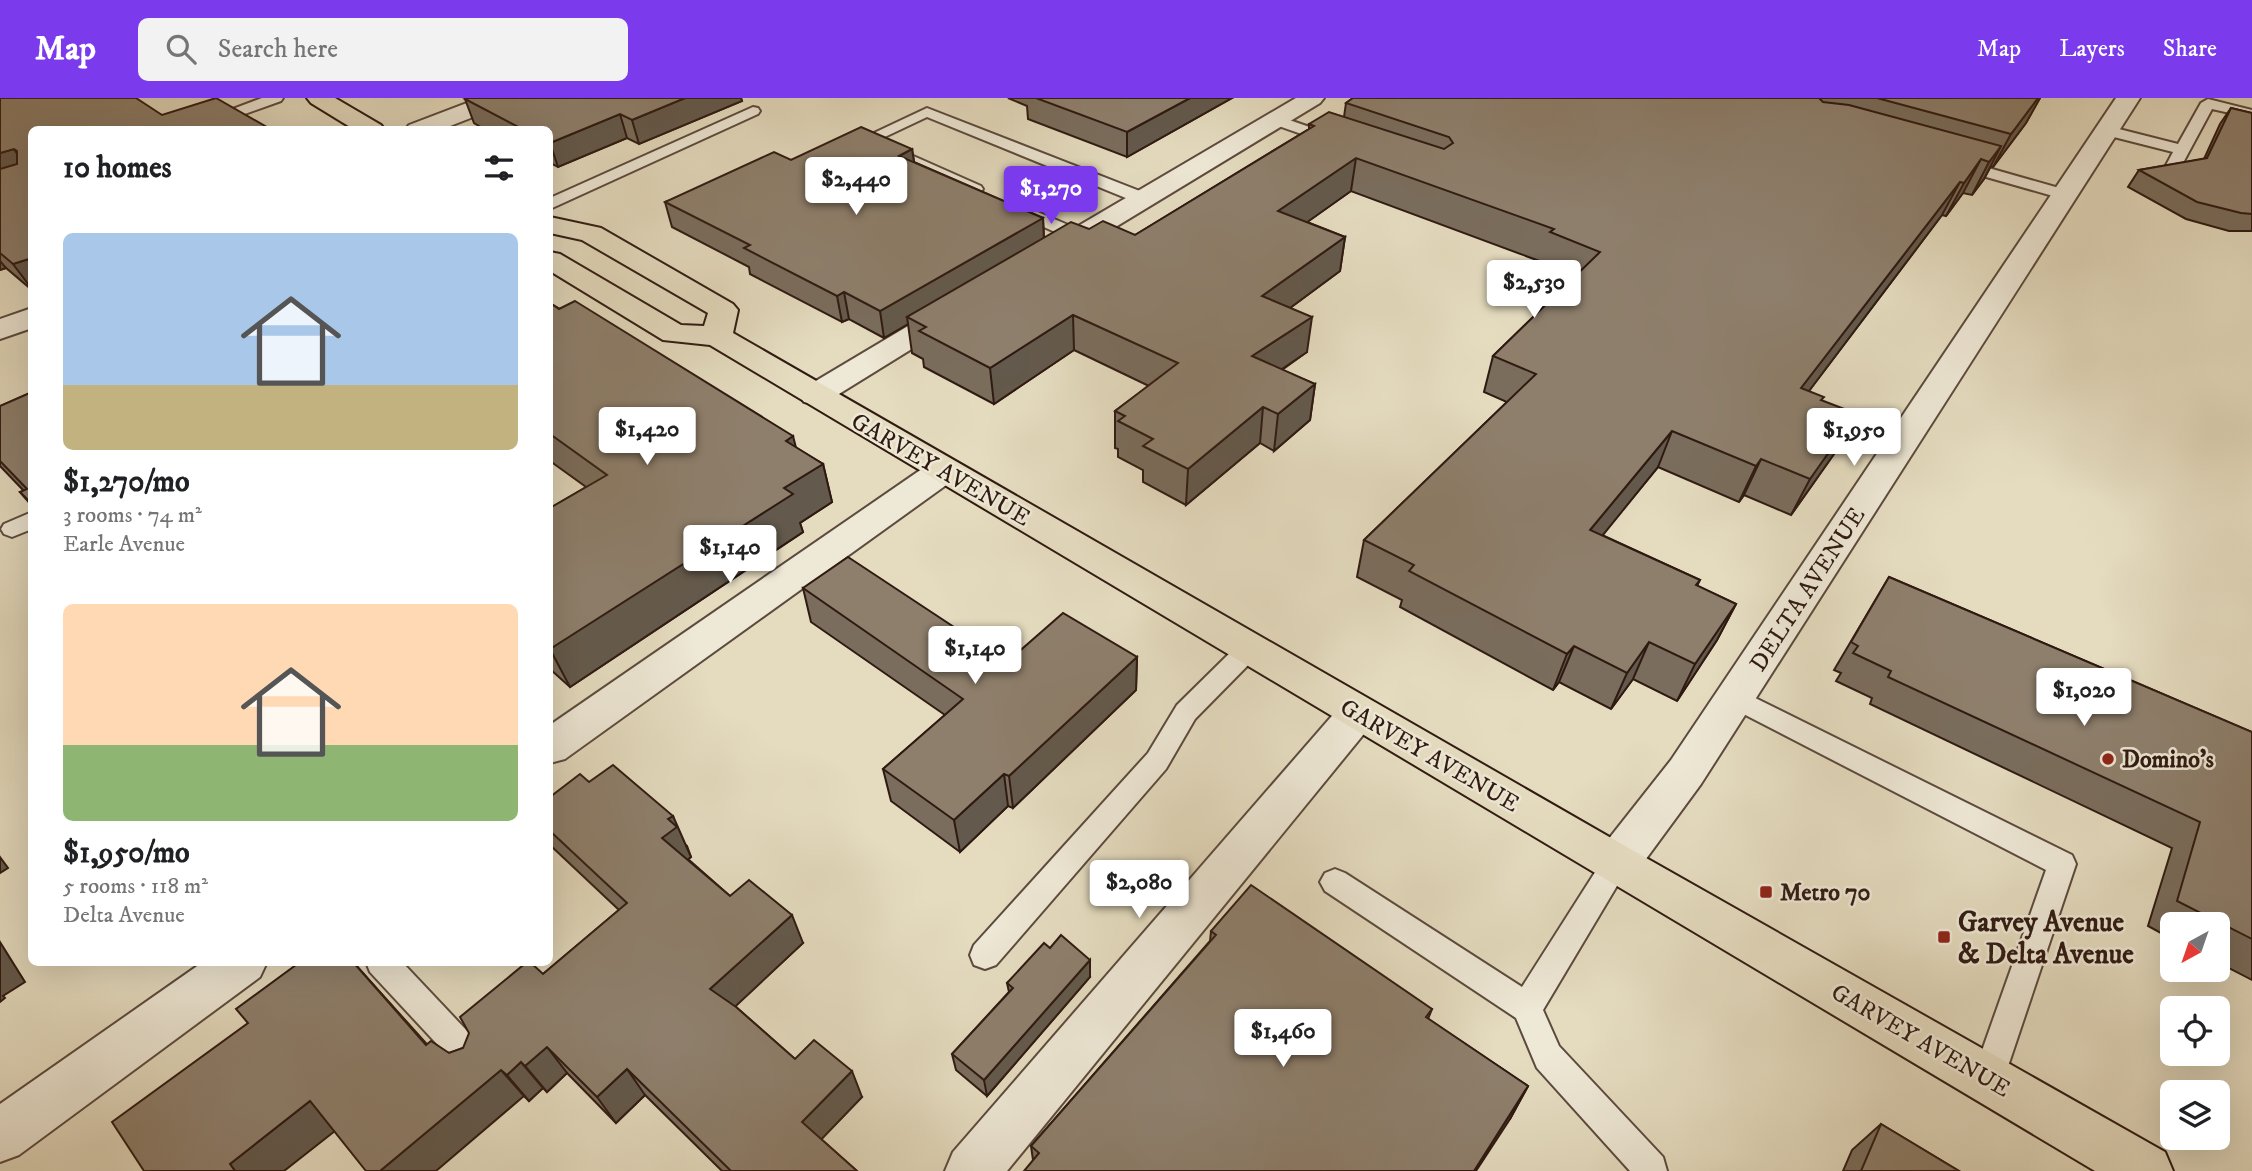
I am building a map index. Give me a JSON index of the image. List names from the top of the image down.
{
  "streets": {
    "main road": ["GARVEY AVENUE"],
    "street": ["DELTA AVENUE"]
  },
  "crossings": [
    ["GARVEY AVENUE", "DELTA AVENUE"]
  ],
  "places": {
    "other": ["Domino's"],
    "transit": ["Metro 70", "Garvey Avenue & Delta Avenue"]
  },
  "north": "bottom left",
  "page": {
    "header": "Map",
    "search": "Search here",
    "nav": ["Map", "Layers", "Share"],
    "heading": "10 homes",
    "price": [
      "$2,440",
      "$1,270",
      "$2,530",
      "$1,420",
      "$1,950",
      "$1,140",
      "$1,140",
      "$1,020",
      "$2,080",
      "$1,460"
    ],
    "list": [
      {
        "name": "$1,270/mo",
        "note": "3 rooms · 74 m² · Earle Avenue"
      },
      {
        "name": "$1,950/mo",
        "note": "5 rooms · 118 m² · Delta Avenue"
      }
    ]
  }
}
